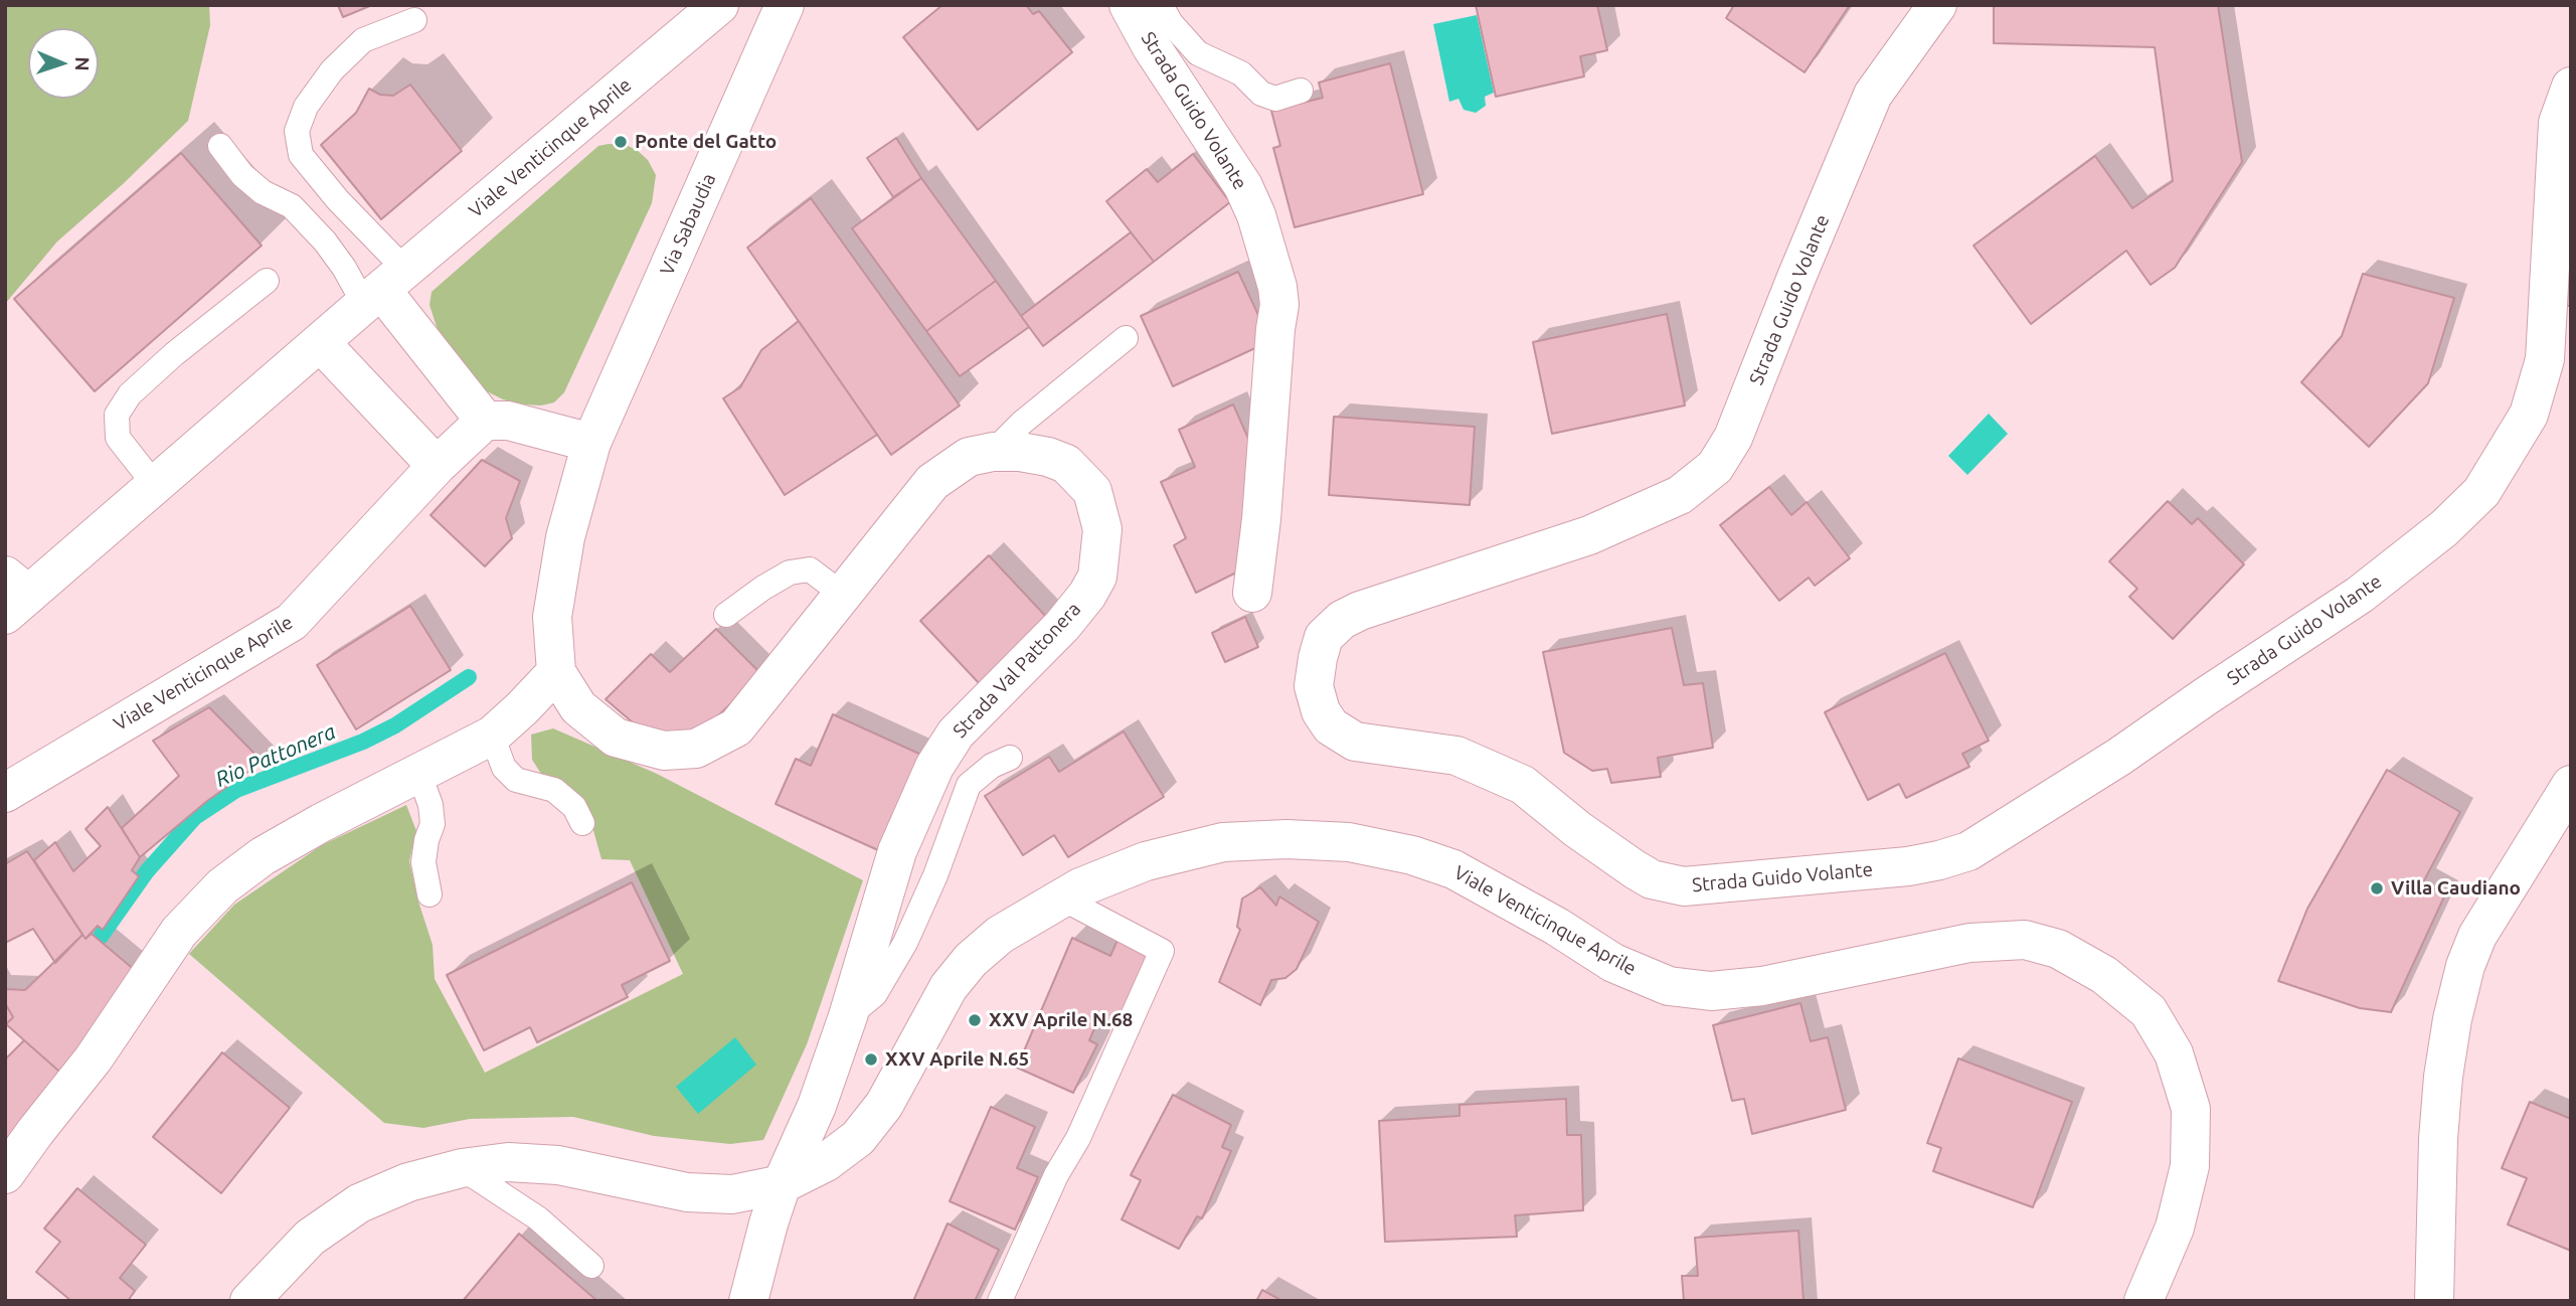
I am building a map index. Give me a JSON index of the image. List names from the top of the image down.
{
  "streets": {
    "street": [
      "Strada Guido Volante",
      "Viale Venticinque Aprile",
      "Via Sabaudia",
      "Strada Val Pattonera"
    ]
  },
  "crossings": [
    ["Viale Venticinque Aprile", "Strada Val Pattonera"],
    ["Via Sabaudia", "Strada Val Pattonera"]
  ],
  "water": ["Rio Pattonera"],
  "places": [
    "Ponte del Gatto",
    "Villa Caudiano",
    "XXV Aprile N.68",
    "XXV Aprile N.65"
  ],
  "north": "right"
}
